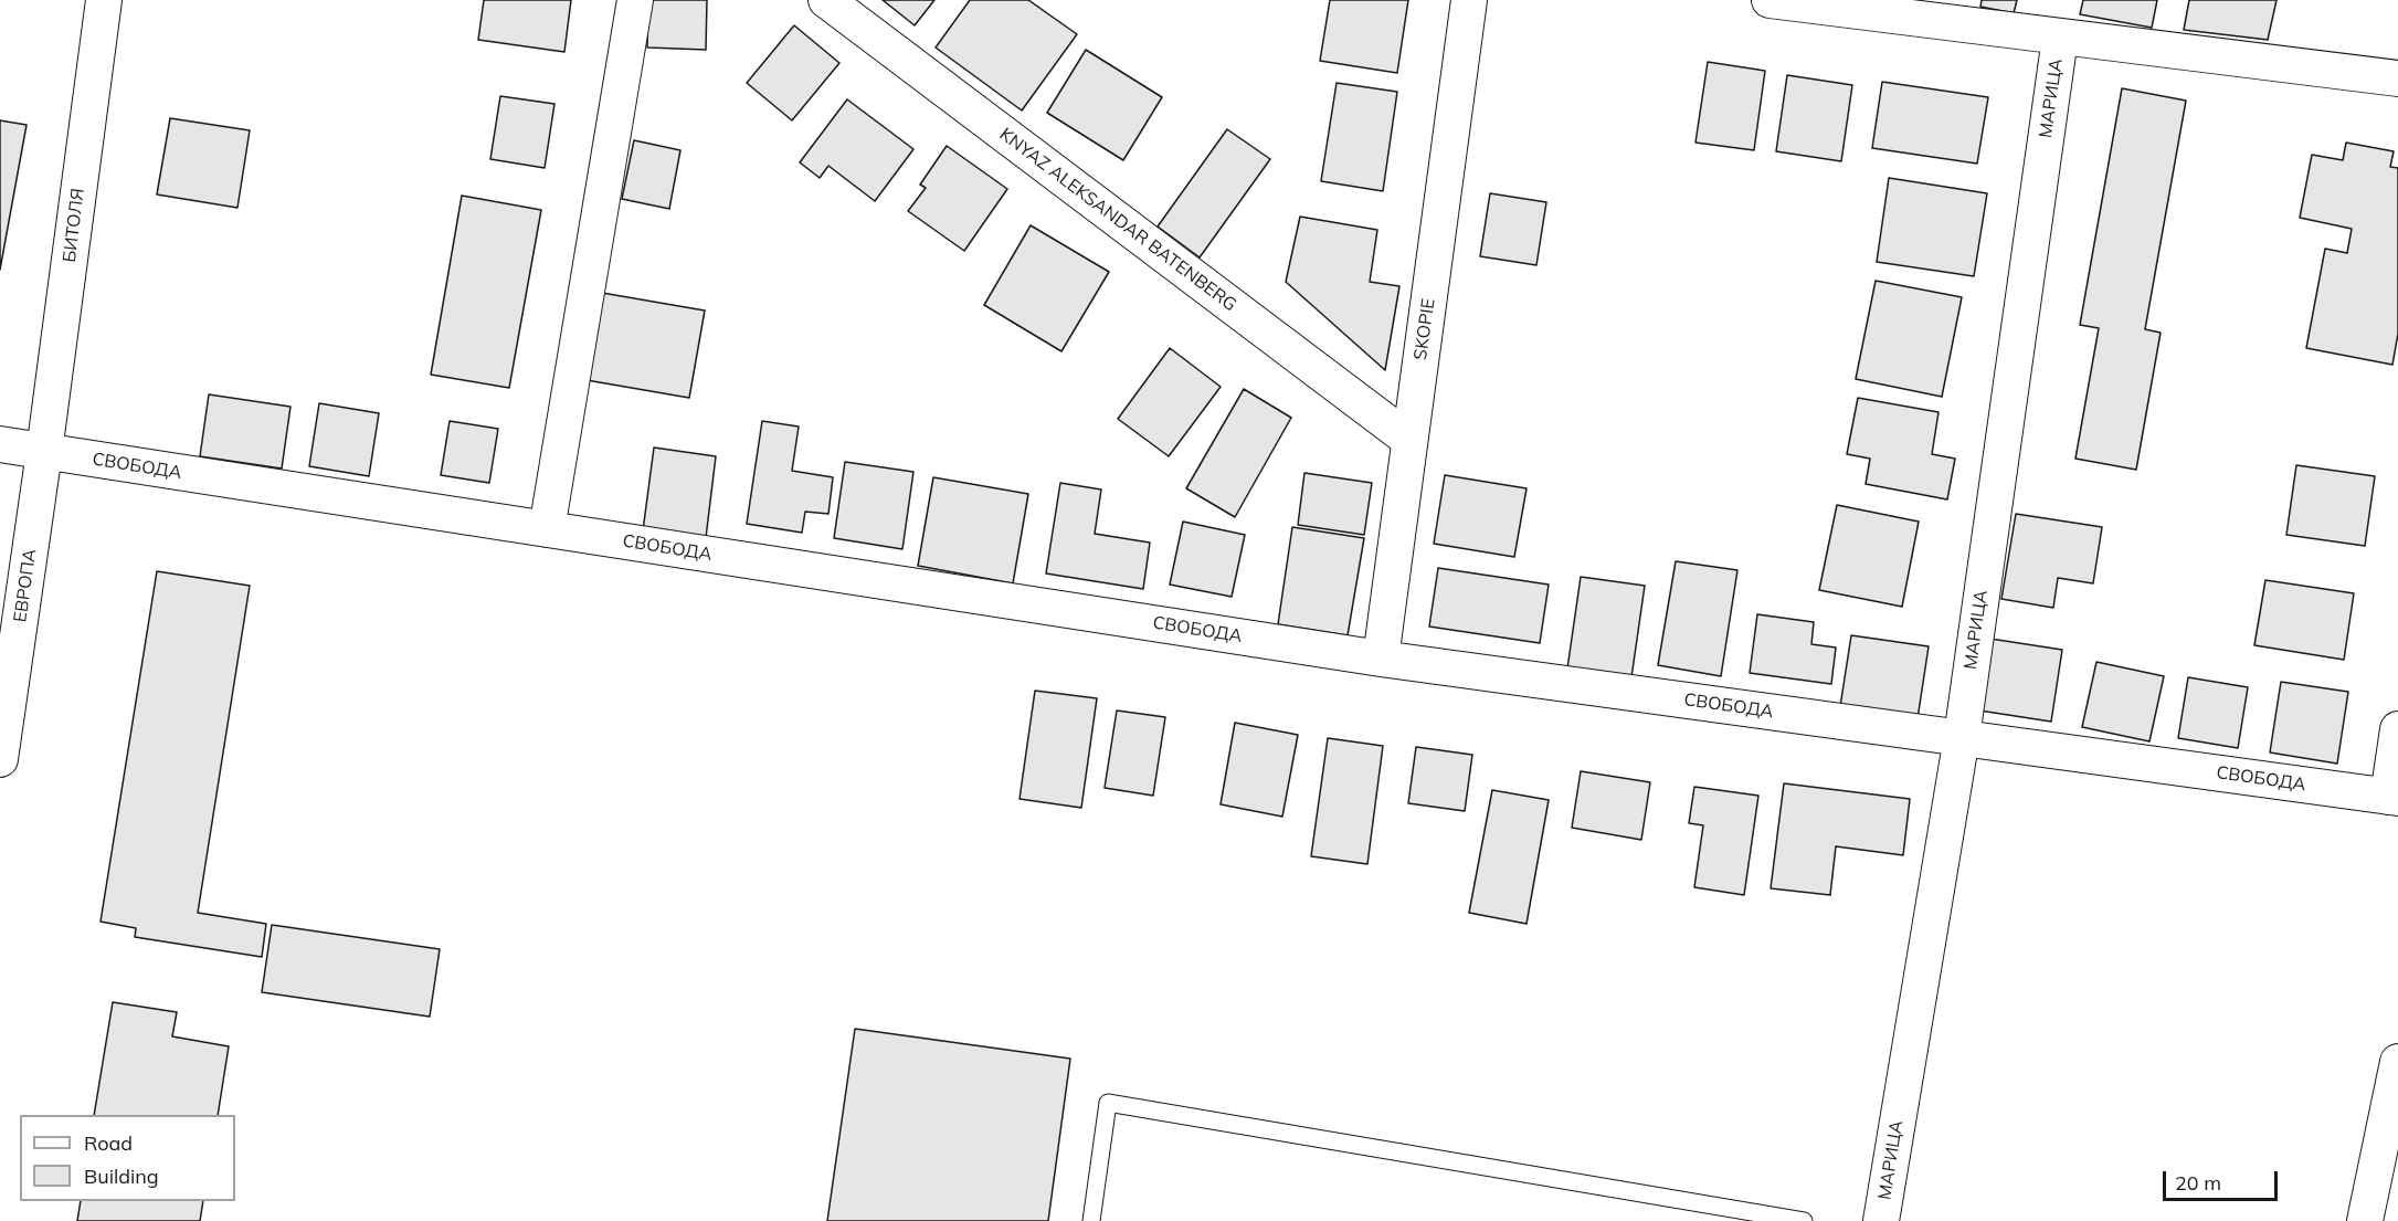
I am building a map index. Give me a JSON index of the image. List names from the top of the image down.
{
  "streets": {
    "street": [
      "МАРИЦА",
      "KNYAZ ALEKSANDAR BATENBERG",
      "БИТОЛЯ",
      "SKOPIE",
      "СВОБОДА",
      "ЕВРОПА"
    ]
  },
  "crossings": [
    ["МАРИЦА", "СВОБОДА"],
    ["KNYAZ ALEKSANDAR BATENBERG", "SKOPIE"],
    ["БИТОЛЯ", "СВОБОДА"],
    ["БИТОЛЯ", "ЕВРОПА"],
    ["SKOPIE", "СВОБОДА"],
    ["СВОБОДА", "ЕВРОПА"]
  ],
  "legend": ["Road", "Building"],
  "scale_bar": "20 m"
}
